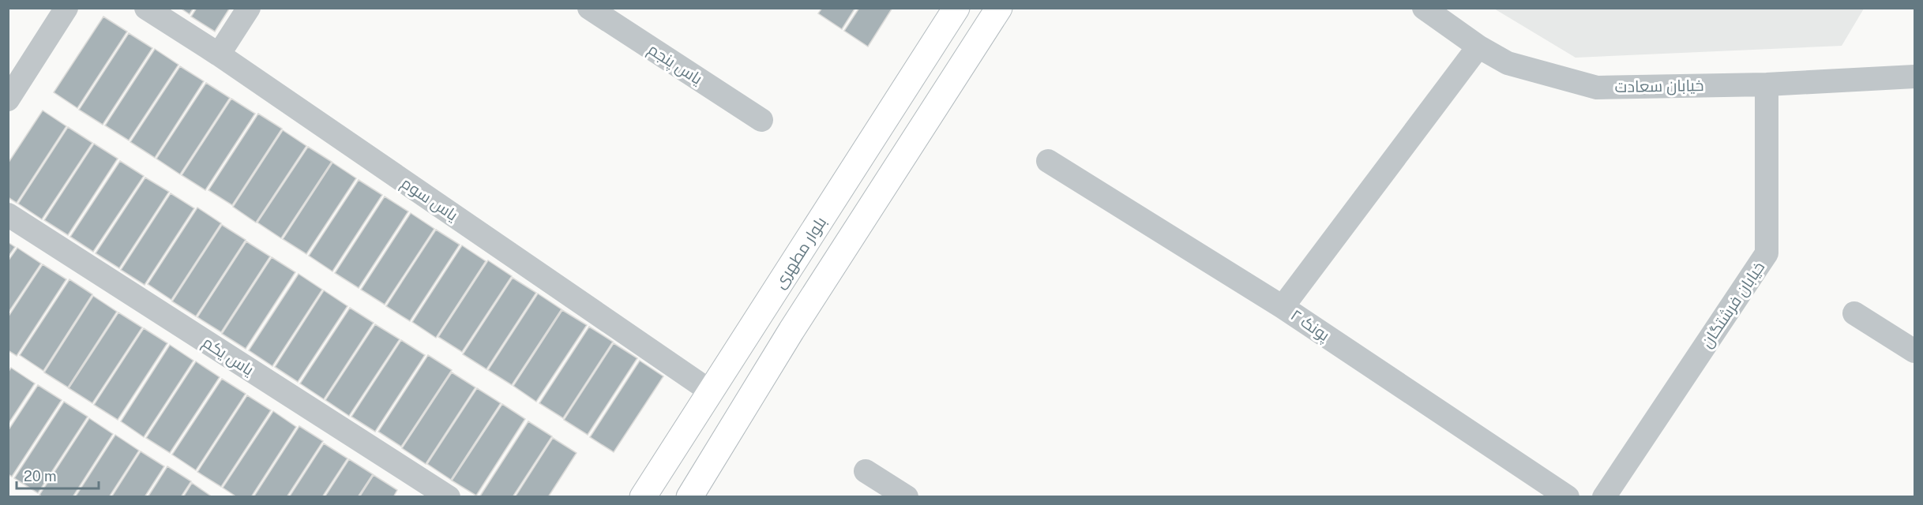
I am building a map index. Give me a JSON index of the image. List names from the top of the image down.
{
  "streets": {
    "main road": ["بلوار مطهری"],
    "street": [
      "یاس پنجم",
      "خیابان سعادت",
      "یاس سوم",
      "خیابان فرشتگان",
      "پونک ۲",
      "یاس یکم"
    ]
  },
  "crossings": [
    ["خیابان سعادت", "خیابان فرشتگان"],
    ["یاس سوم", "بلوار مطهری"]
  ],
  "scale_bar": "20 m"
}
